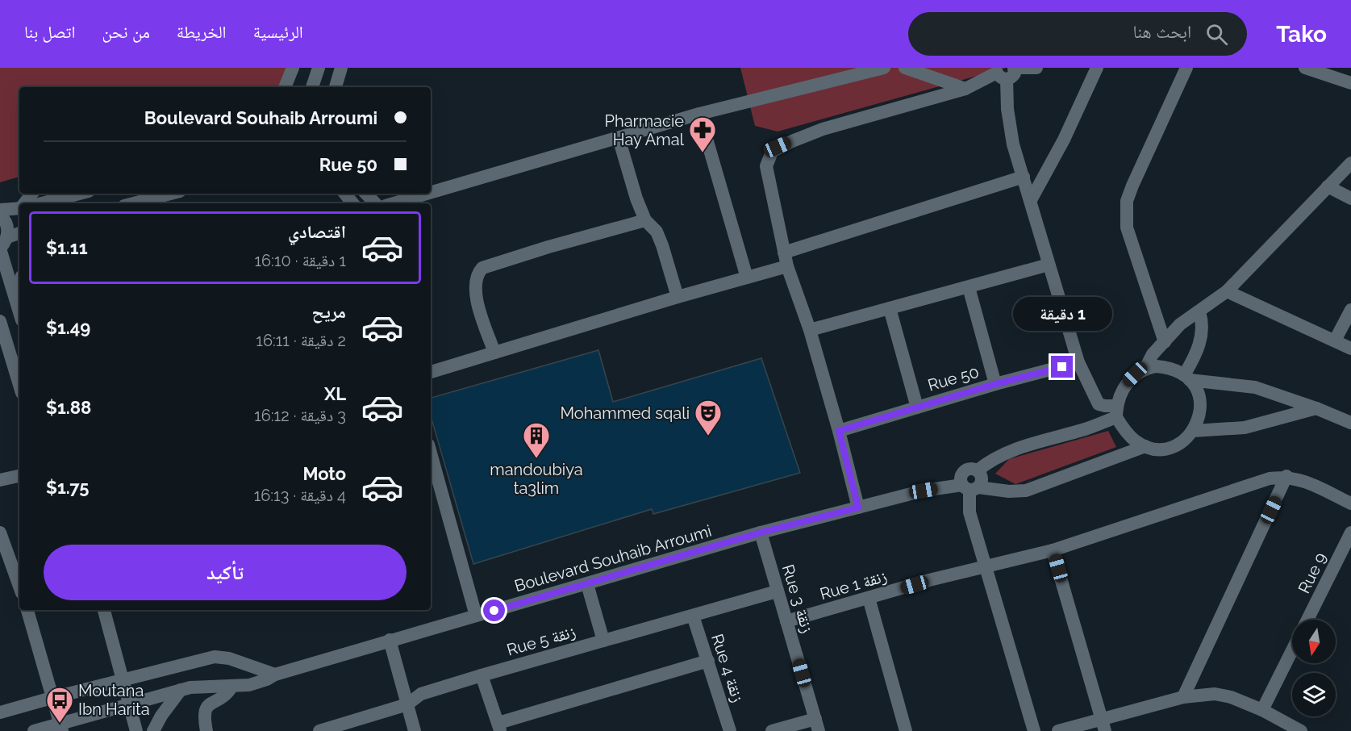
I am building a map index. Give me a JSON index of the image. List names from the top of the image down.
{
  "streets": {
    "street": [
      "Rue 50",
      "Boulevard Souhaib Arroumi",
      "Rue 9",
      "Rue 1 زنقة",
      "Rue 3 زنقة",
      "Rue 5 زنقة",
      "Rue 4 زنقة"
    ]
  },
  "crossings": [
    ["Boulevard Souhaib Arroumi", "Rue 3 زنقة"],
    ["Rue 1 زنقة", "Rue 3 زنقة"],
    ["Rue 3 زنقة", "Rue 5 زنقة"],
    ["Rue 5 زنقة", "Rue 4 زنقة"]
  ],
  "places": {
    "pharmacy": ["Pharmacie Hay Amal"],
    "theatre": ["Mohammed sqali"],
    "building": ["mandoubiya ta3lim"],
    "bus stop": ["Moutana Ibn Harita"]
  },
  "north": "bottom",
  "page": {
    "header": "Tako",
    "search": "ابحث هنا",
    "nav": [
      "الرئيسية",
      "الخريطة",
      "من نحن",
      "اتصل بنا"
    ],
    "banner": ["Boulevard Souhaib Arroumi", "Rue 50"],
    "list": [
      {
        "name": "اقتصادي",
        "note": "1 دقيقة · 16:10",
        "value": "$1.11"
      },
      {
        "name": "مريح",
        "note": "2 دقيقة · 16:11",
        "value": "$1.49"
      },
      {
        "name": "XL",
        "note": "3 دقيقة · 16:12",
        "value": "$1.88"
      },
      {
        "name": "Moto",
        "note": "4 دقيقة · 16:13",
        "value": "$1.75"
      }
    ],
    "bubble": "1 دقيقة",
    "buttons": "تأكيد"
  }
}
